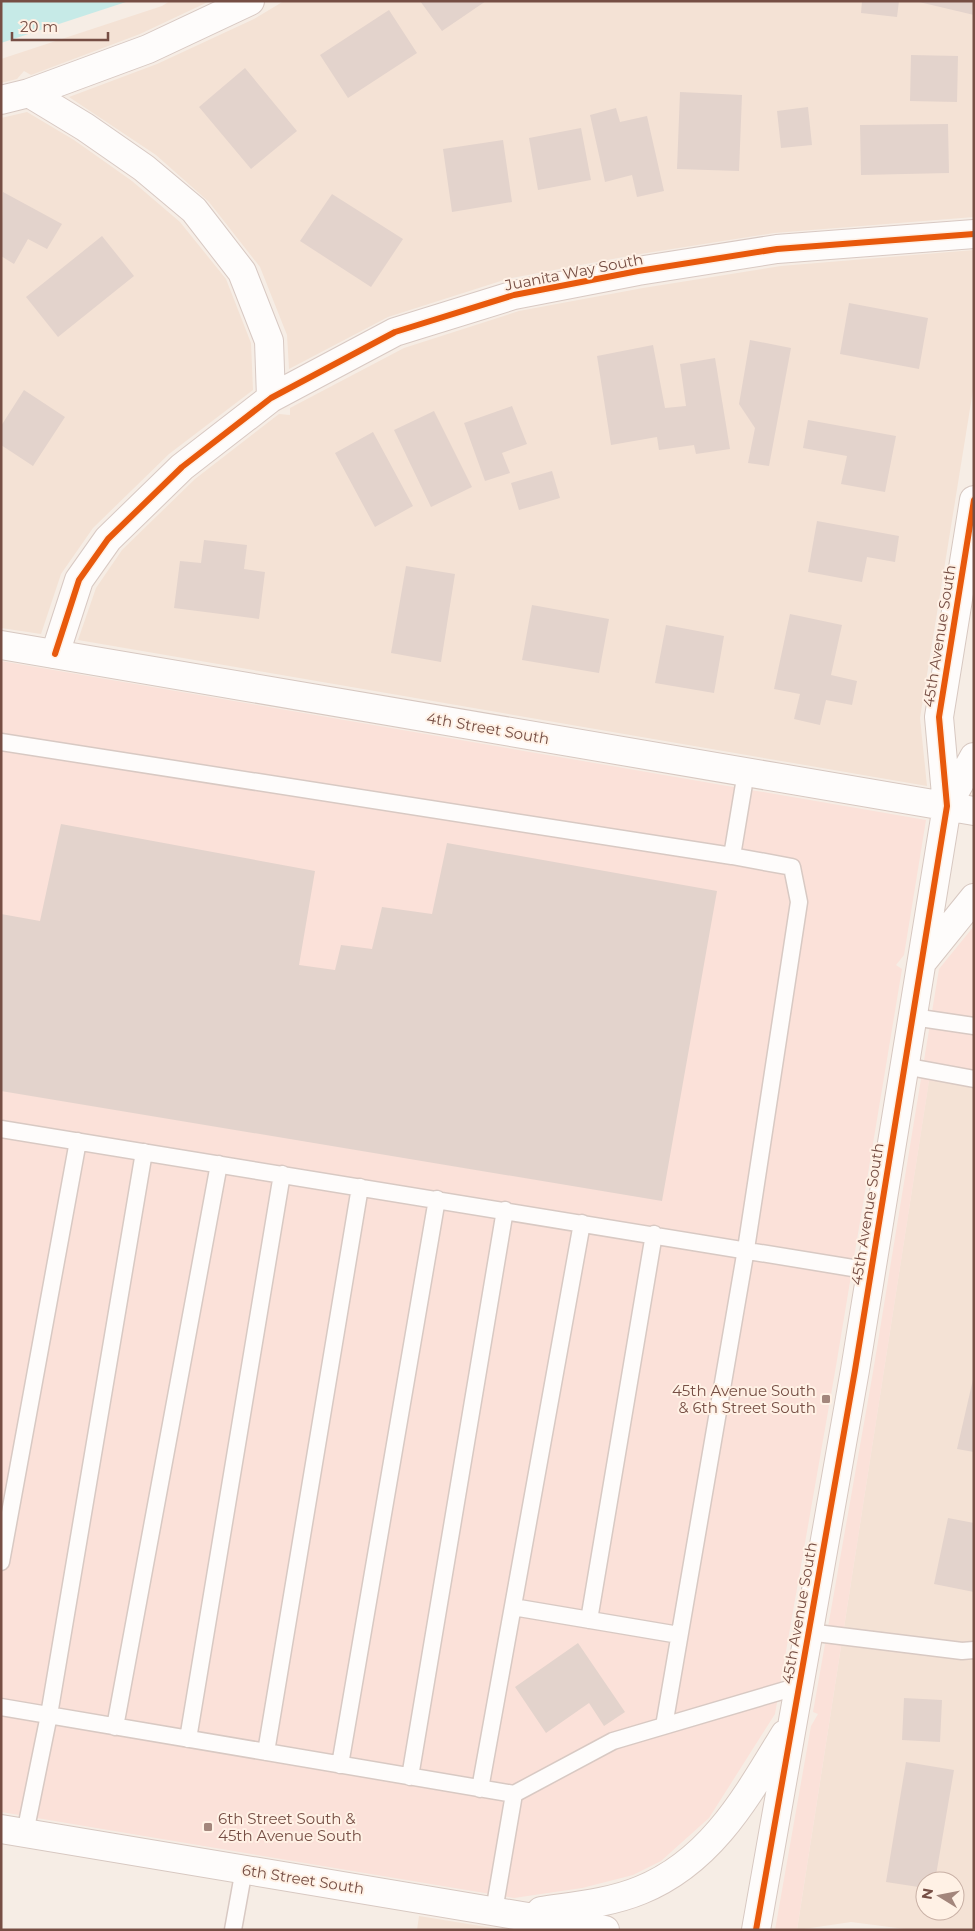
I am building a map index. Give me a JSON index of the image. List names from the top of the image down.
{
  "streets": {
    "street": [
      "Juanita Way South",
      "45th Avenue South",
      "4th Street South",
      "6th Street South"
    ]
  },
  "crossings": [
    ["Juanita Way South", "4th Street South"],
    ["45th Avenue South", "4th Street South"]
  ],
  "places": {
    "transit": ["45th Avenue South & 6th Street South", "6th Street South & 45th Avenue South"]
  },
  "scale_bar": "20 m",
  "north": "left"
}
